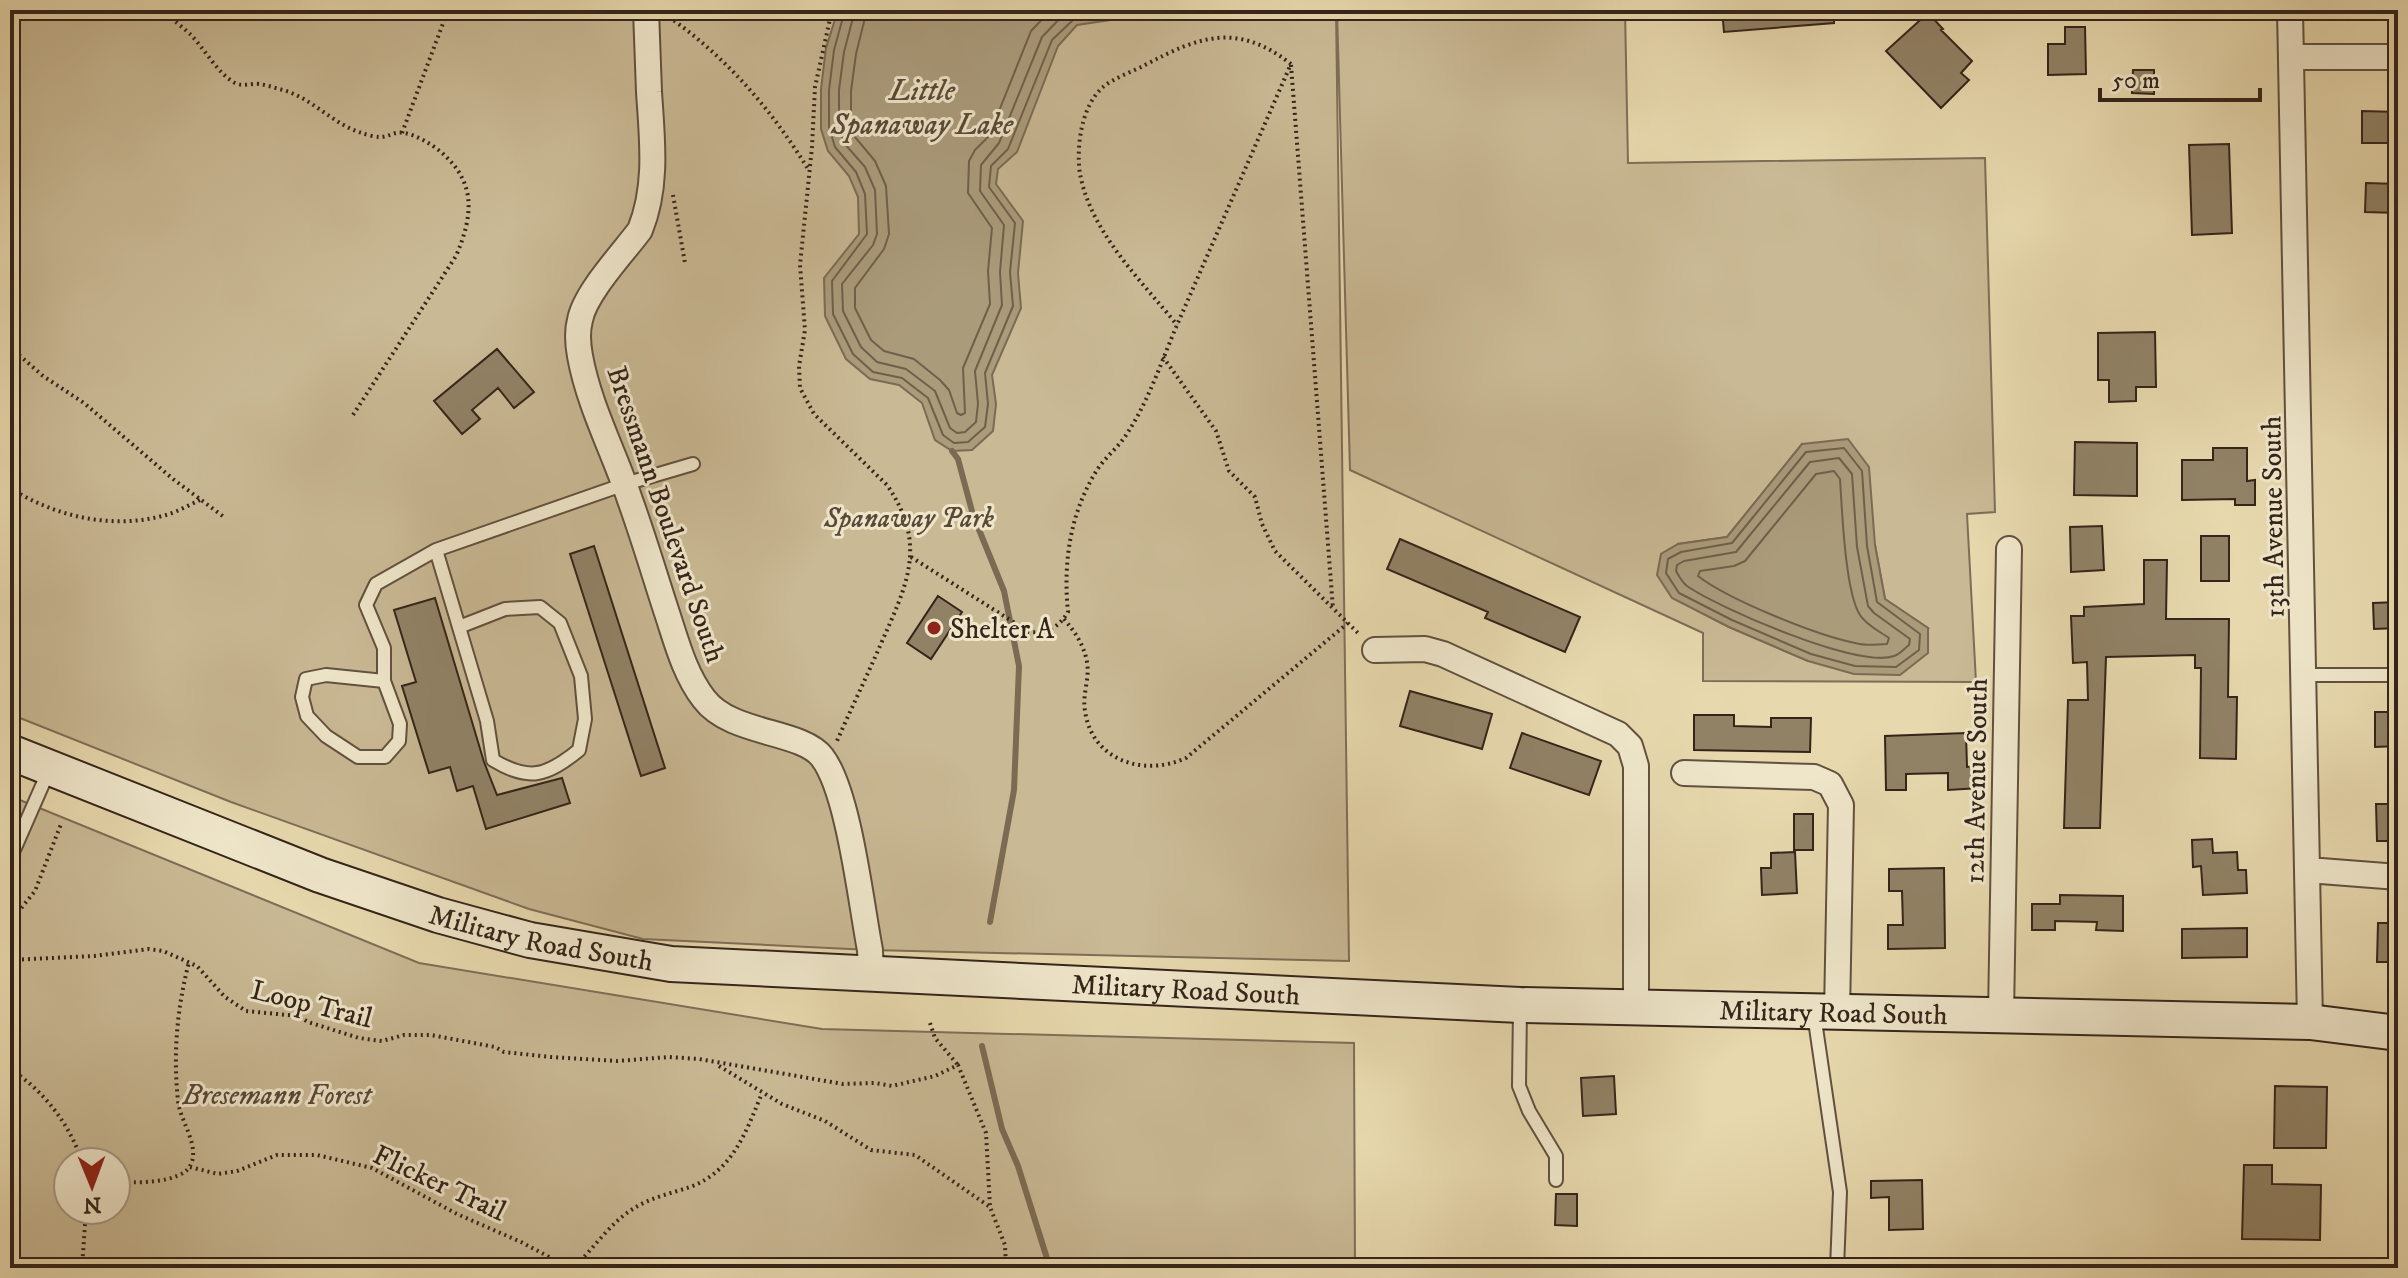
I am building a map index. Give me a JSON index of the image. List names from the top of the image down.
{
  "streets": {
    "main road": ["Military Road South"],
    "street": ["Bressmann Boulevard South", "13th Avenue South", "12th Avenue South"],
    "path": ["Loop Trail", "Flicker Trail"]
  },
  "crossings": [
    ["Bressmann Boulevard South", "Military Road South"],
    ["13th Avenue South", "Military Road South"],
    ["12th Avenue South", "Military Road South"]
  ],
  "water": ["Little Spanaway Lake"],
  "parks": ["Spanaway Park", "Bresemann Forest"],
  "places": ["Shelter A"],
  "scale_bar": "50 m",
  "north": "bottom"
}
